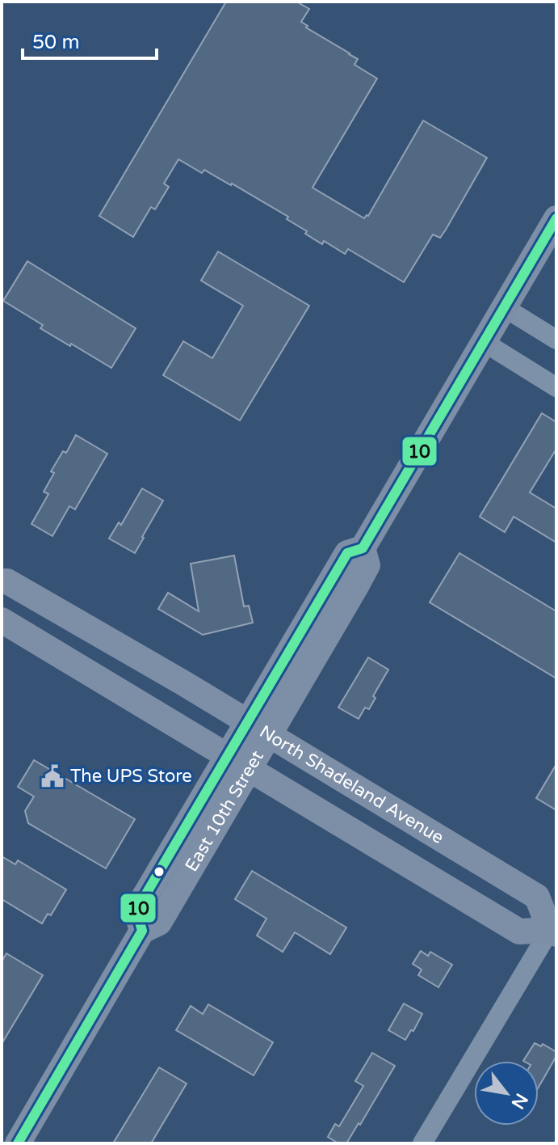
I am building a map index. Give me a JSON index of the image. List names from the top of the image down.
{
  "streets": {
    "main road": ["North Shadeland Avenue", "East 10th Street"]
  },
  "crossings": [
    ["North Shadeland Avenue", "East 10th Street"]
  ],
  "places": {
    "public building": ["The UPS Store"]
  },
  "lines": ["transit line 10"],
  "scale_bar": "50 m",
  "north": "bottom right"
}
